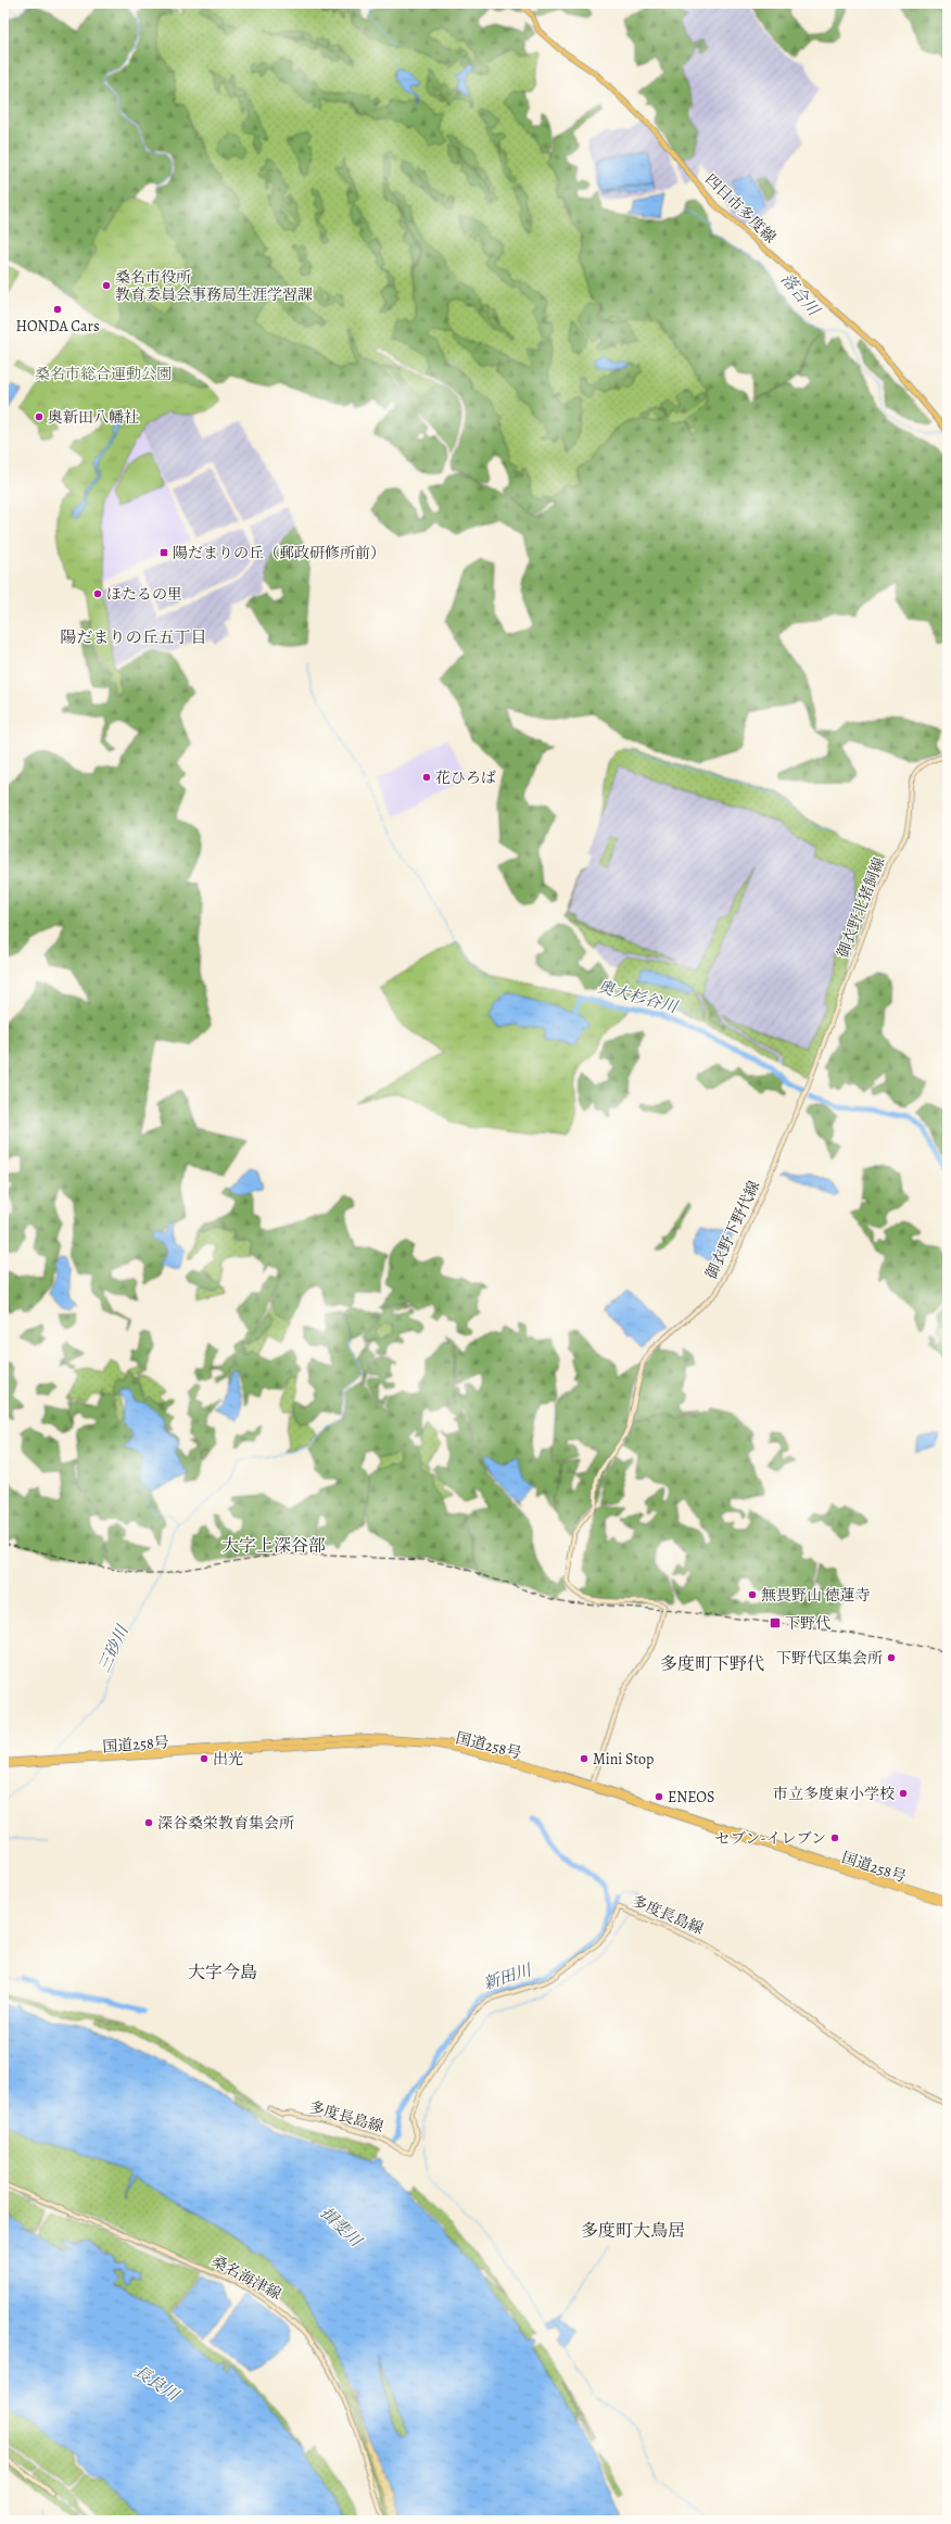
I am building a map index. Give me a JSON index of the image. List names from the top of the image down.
{
  "streets": {
    "highway": ["国道258号"],
    "main road": [
      "四日市多度線",
      "御衣野北猪飼線",
      "御衣野下野代線",
      "多度長島線",
      "桑名海津線"
    ]
  },
  "crossings": [
    ["御衣野北猪飼線", "御衣野下野代線"],
    ["御衣野下野代線", "国道258号"]
  ],
  "districts": [
    "陽だまりの丘五丁目",
    "大字上深谷部",
    "多度町下野代",
    "大字今島",
    "多度町大鳥居"
  ],
  "water": [
    "落合川",
    "奥大杉谷川",
    "三砂川",
    "新田川",
    "揖斐川",
    "長良川"
  ],
  "parks": ["桑名市総合運動公園"],
  "places": {
    "other": [
      "桑名市役所 教育委員会事務局生涯学習課",
      "HONDA Cars",
      "奥新田八幡社",
      "ほたるの里",
      "花ひろば",
      "無畏野山 徳蓮寺",
      "下野代区集会所",
      "出光",
      "Mini Stop",
      "市立多度東小学校",
      "ENEOS",
      "深谷桑栄教育集会所",
      "セブン-イレブン"
    ],
    "transit": ["陽だまりの丘（郵政研修所前）", "下野代"]
  }
}
